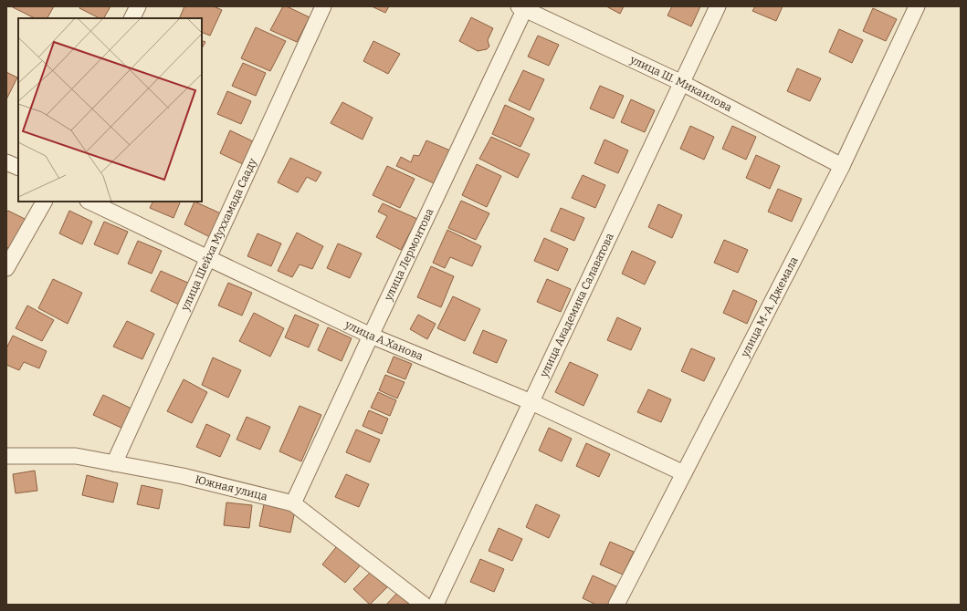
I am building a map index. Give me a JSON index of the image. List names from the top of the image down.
{
  "streets": {
    "street": [
      "улица Ш. Микаилова",
      "улица Шейха Муххамада Сааду",
      "улица Лермонтова",
      "улица Академика Салаватова",
      "улица М-А. Джемала",
      "улица А.Ханова",
      "Южная улица"
    ]
  },
  "crossings": [
    ["улица Ш. Микаилова", "улица Лермонтова"],
    ["улица Ш. Микаилова", "улица Академика Салаватова"],
    ["улица Ш. Микаилова", "улица М-А. Джемала"],
    ["улица Шейха Муххамада Сааду", "улица А.Ханова"],
    ["улица Шейха Муххамада Сааду", "Южная улица"],
    ["улица Лермонтова", "улица А.Ханова"],
    ["улица Лермонтова", "Южная улица"],
    ["улица Академика Салаватова", "улица А.Ханова"],
    ["улица М-А. Джемала", "улица А.Ханова"]
  ]
}
